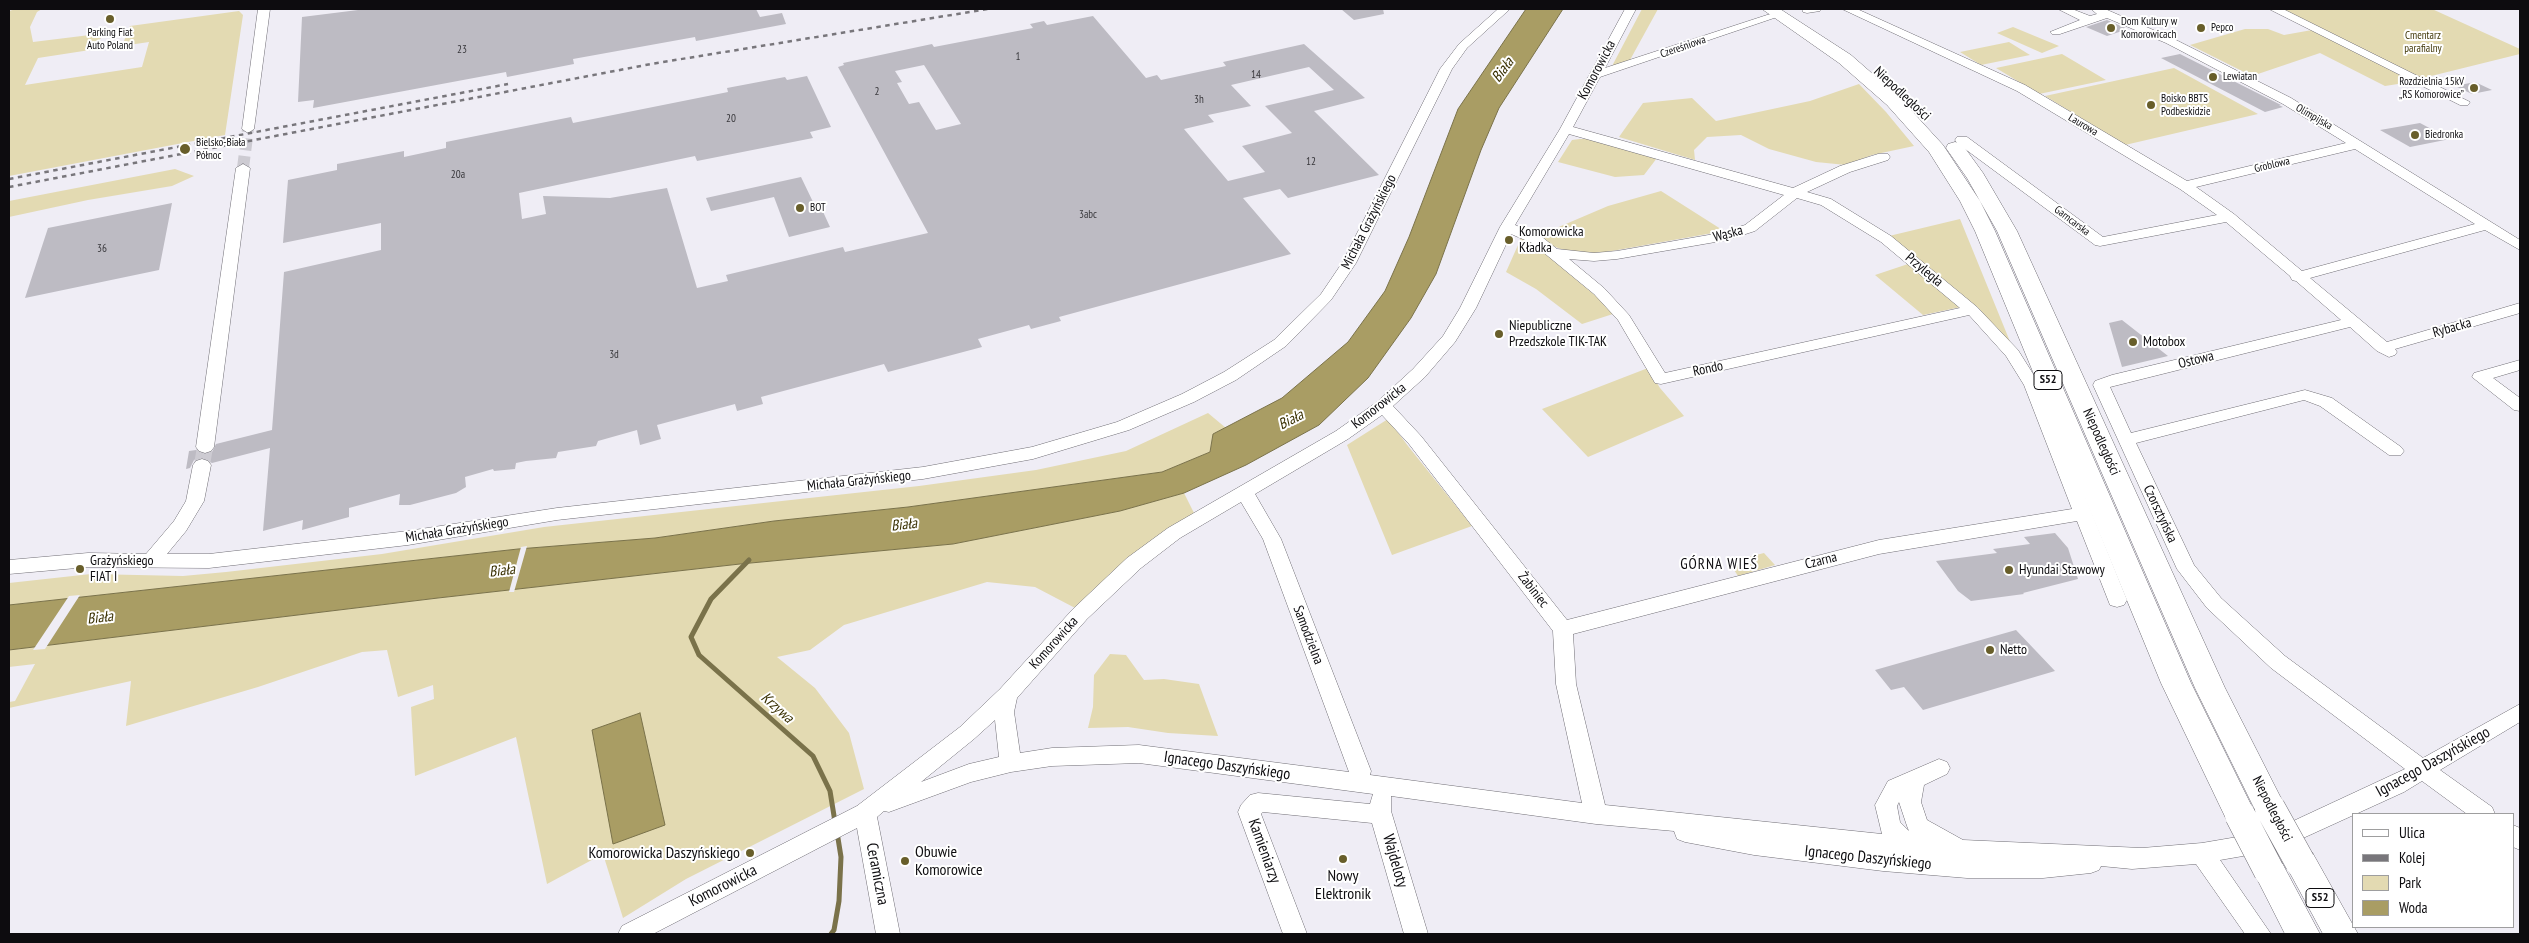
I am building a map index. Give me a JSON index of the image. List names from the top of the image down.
{
  "streets": {
    "highway": ["Niepodległości", "S52"],
    "street": [
      "Czereśniowa",
      "Komorowicka",
      "Olimpijska",
      "Laurowa",
      "Groblowa",
      "Garncarska",
      "Michała Grażyńskiego",
      "Wąska",
      "Przyległa",
      "Rybacka",
      "Ostowa",
      "Rondo",
      "Czorsztyńska",
      "Czarna",
      "Żabiniec",
      "Samodzielna",
      "Ignacego Daszyńskiego",
      "Kamieniarzy",
      "Wajdeloty",
      "Ceramiczna"
    ]
  },
  "crossings": [
    ["Czereśniowa", "Komorowicka"],
    ["Czereśniowa", "Niepodległości"],
    ["Komorowicka", "Przyległa"],
    ["Komorowicka", "Rondo"],
    ["Komorowicka", "Żabiniec"],
    ["Komorowicka", "Samodzielna"],
    ["Komorowicka", "Ignacego Daszyńskiego"],
    ["Komorowicka", "Ceramiczna"],
    ["Olimpijska", "Groblowa"],
    ["Laurowa", "Groblowa"],
    ["Laurowa", "Garncarska"],
    ["Laurowa", "Rybacka"],
    ["Laurowa", "Ostowa"],
    ["Wąska", "Przyległa"],
    ["Wąska", "Rondo"],
    ["Przyległa", "Rondo"],
    ["Przyległa", "Czarna"],
    ["Ostowa", "Czorsztyńska"],
    ["Czorsztyńska", "Ignacego Daszyńskiego"],
    ["Czarna", "Żabiniec"],
    ["Samodzielna", "Ignacego Daszyńskiego"],
    ["Ignacego Daszyńskiego", "Wajdeloty"],
    ["Ignacego Daszyńskiego", "Ceramiczna"],
    ["Kamieniarzy", "Wajdeloty"]
  ],
  "districts": ["GÓRNA WIEŚ"],
  "water": ["Biała", "Krzywa"],
  "parks": ["Cmentarz parafialny"],
  "places": [
    "Parking Fiat Auto Poland",
    "Dom Kultury w Komorowicach",
    "Pepco",
    "Lewiatan",
    "Rozdzielnia 15kV „RS Komorowice”",
    "Boisko BBTS Podbeskidzie",
    "Biedronka",
    "Bielsko-Biała Północ",
    "BOT",
    "Komorowicka Kładka",
    "Niepubliczne Przedszkole TIK-TAK",
    "Motobox",
    "Grażyńskiego FIAT I",
    "Hyundai Stawowy",
    "Netto",
    "Komorowicka Daszyńskiego",
    "Nowy Elektronik",
    "Obuwie Komorowice"
  ],
  "house_numbers": [
    "23",
    "1",
    "14",
    "2",
    "3h",
    "20",
    "12",
    "20a",
    "3abc",
    "36",
    "3d"
  ],
  "legend": [
    "Ulica",
    "Kolej",
    "Park",
    "Woda"
  ]
}
